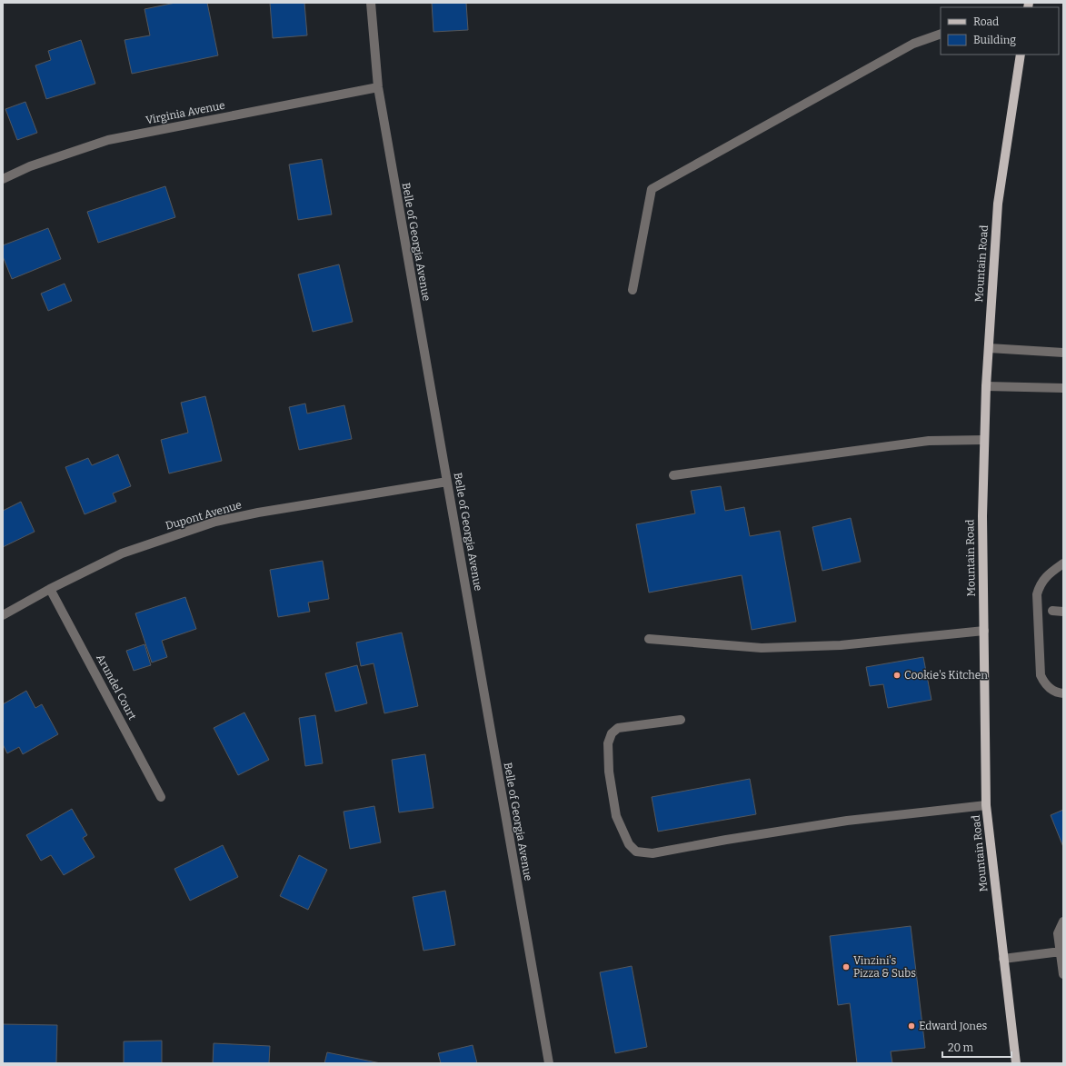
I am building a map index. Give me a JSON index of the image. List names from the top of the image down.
{
  "streets": {
    "main road": ["Mountain Road"],
    "street": [
      "Virginia Avenue",
      "Belle of Georgia Avenue",
      "Dupont Avenue",
      "Arundel Court"
    ]
  },
  "crossings": [
    ["Virginia Avenue", "Belle of Georgia Avenue"],
    ["Belle of Georgia Avenue", "Dupont Avenue"],
    ["Dupont Avenue", "Arundel Court"]
  ],
  "places": ["Cookie's Kitchen", "Vinzini's Pizza & Subs", "Edward Jones"],
  "legend": ["Road", "Building"],
  "scale_bar": "20 m"
}
